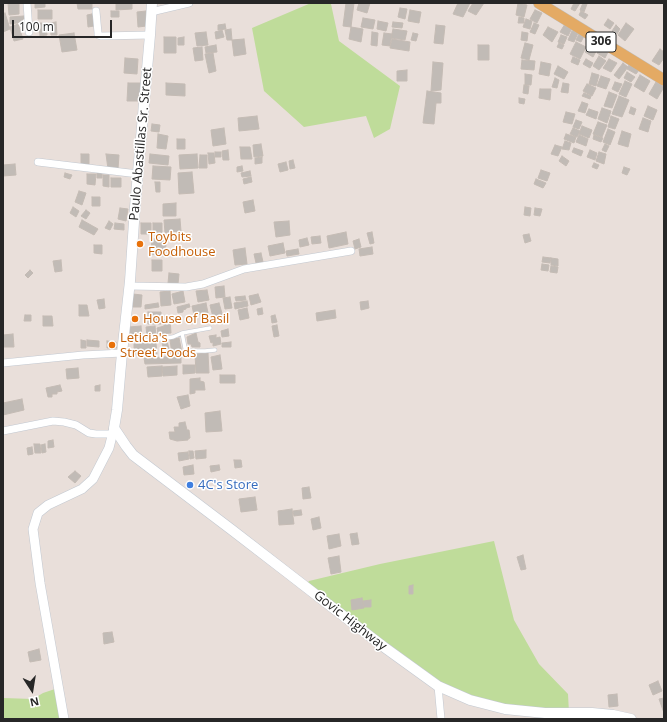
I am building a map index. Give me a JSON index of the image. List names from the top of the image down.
{
  "streets": {
    "main road": ["306", "Paulo Abastillas Sr. Street", "Govic Highway"]
  },
  "crossings": [
    ["Paulo Abastillas Sr. Street", "Govic Highway"]
  ],
  "places": [
    "Toybits Foodhouse",
    "House of Basil",
    "Leticia's Street Foods",
    "4C's Store"
  ],
  "scale_bar": "100 m",
  "north": "bottom"
}
